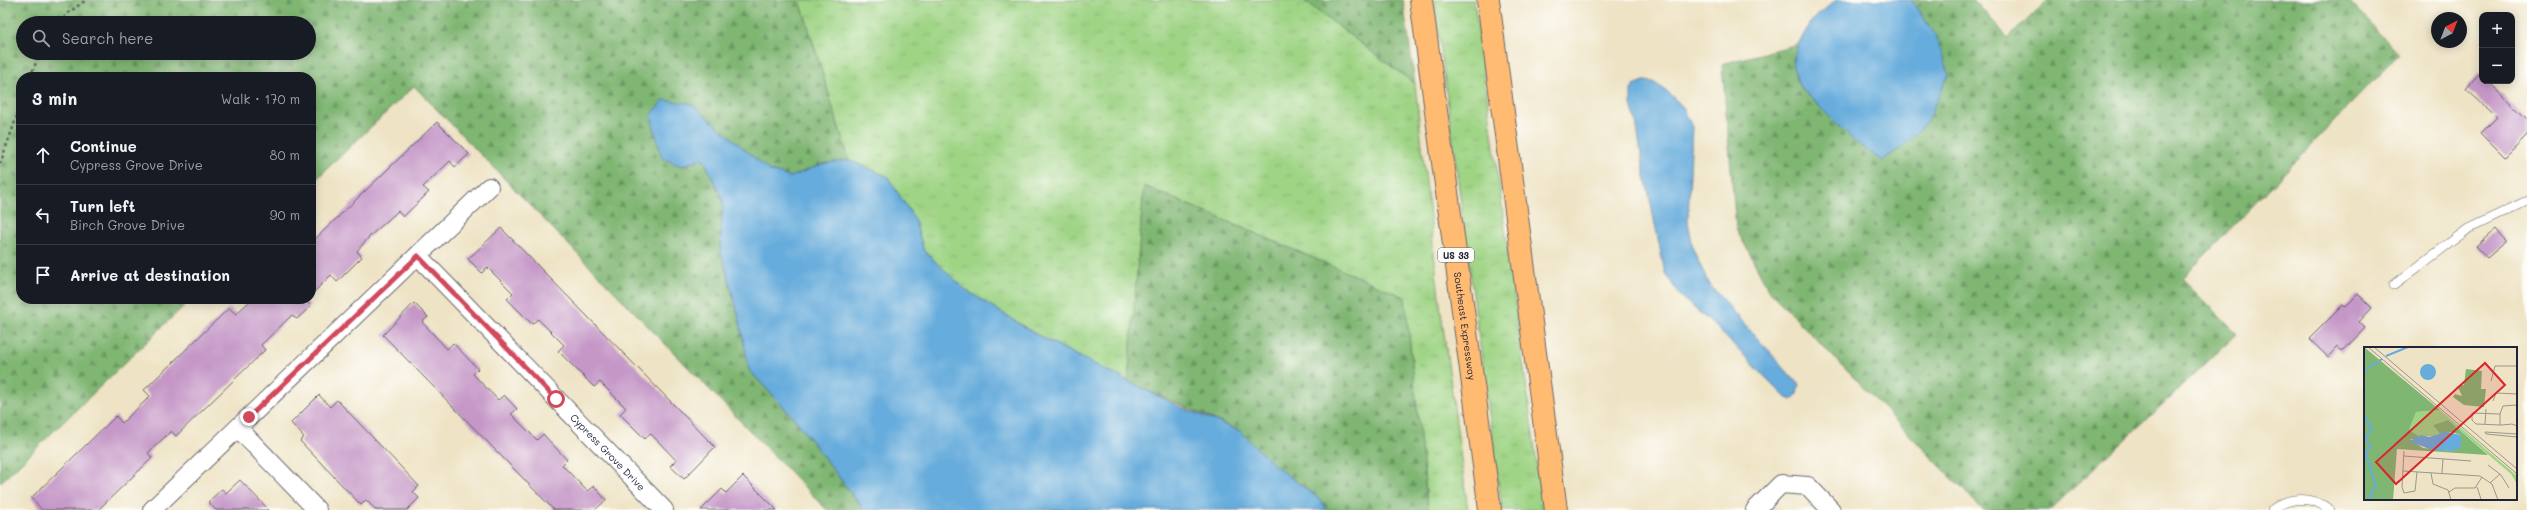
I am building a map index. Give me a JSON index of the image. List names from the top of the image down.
{
  "streets": {
    "highway": ["US 33", "Southeast Expressway"],
    "street": ["Cypress Grove Drive"]
  },
  "north": "top right",
  "page": {
    "map_buttons": ["+", "−"],
    "search": "Search here",
    "heading": ["3 min", "Walk · 170 m"],
    "list": [
      ["Continue", "Cypress Grove Drive", "80 m"],
      ["Turn left", "Birch Grove Drive", "90 m"],
      "Arrive at destination"
    ]
  }
}
